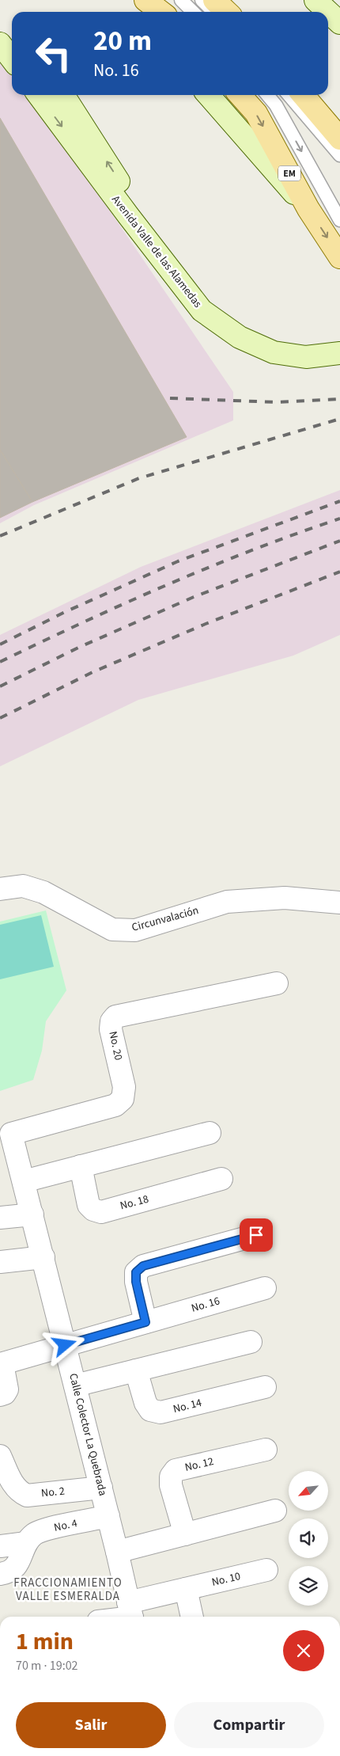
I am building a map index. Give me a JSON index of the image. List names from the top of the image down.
{
  "streets": {
    "main road": ["EM", "Avenida Valle de las Alamedas"],
    "street": [
      "Circunvalación",
      "No. 20",
      "No. 18",
      "No. 16",
      "No. 14",
      "Calle Colector La Quebrada",
      "No. 12",
      "No. 2",
      "No. 4",
      "No. 10"
    ]
  },
  "crossings": [
    ["No. 20", "Calle Colector La Quebrada"],
    ["No. 16", "Calle Colector La Quebrada"],
    ["Calle Colector La Quebrada", "No. 2"],
    ["Calle Colector La Quebrada", "No. 4"],
    ["Calle Colector La Quebrada", "No. 10"]
  ],
  "districts": ["FRACCIONAMIENTO VALLE ESMERALDA"],
  "north": "bottom left",
  "page": {
    "turn": ["20 m", "No. 16"],
    "heading": ["1 min", "70 m · 19:02"],
    "buttons": ["Salir", "Compartir"]
  }
}
